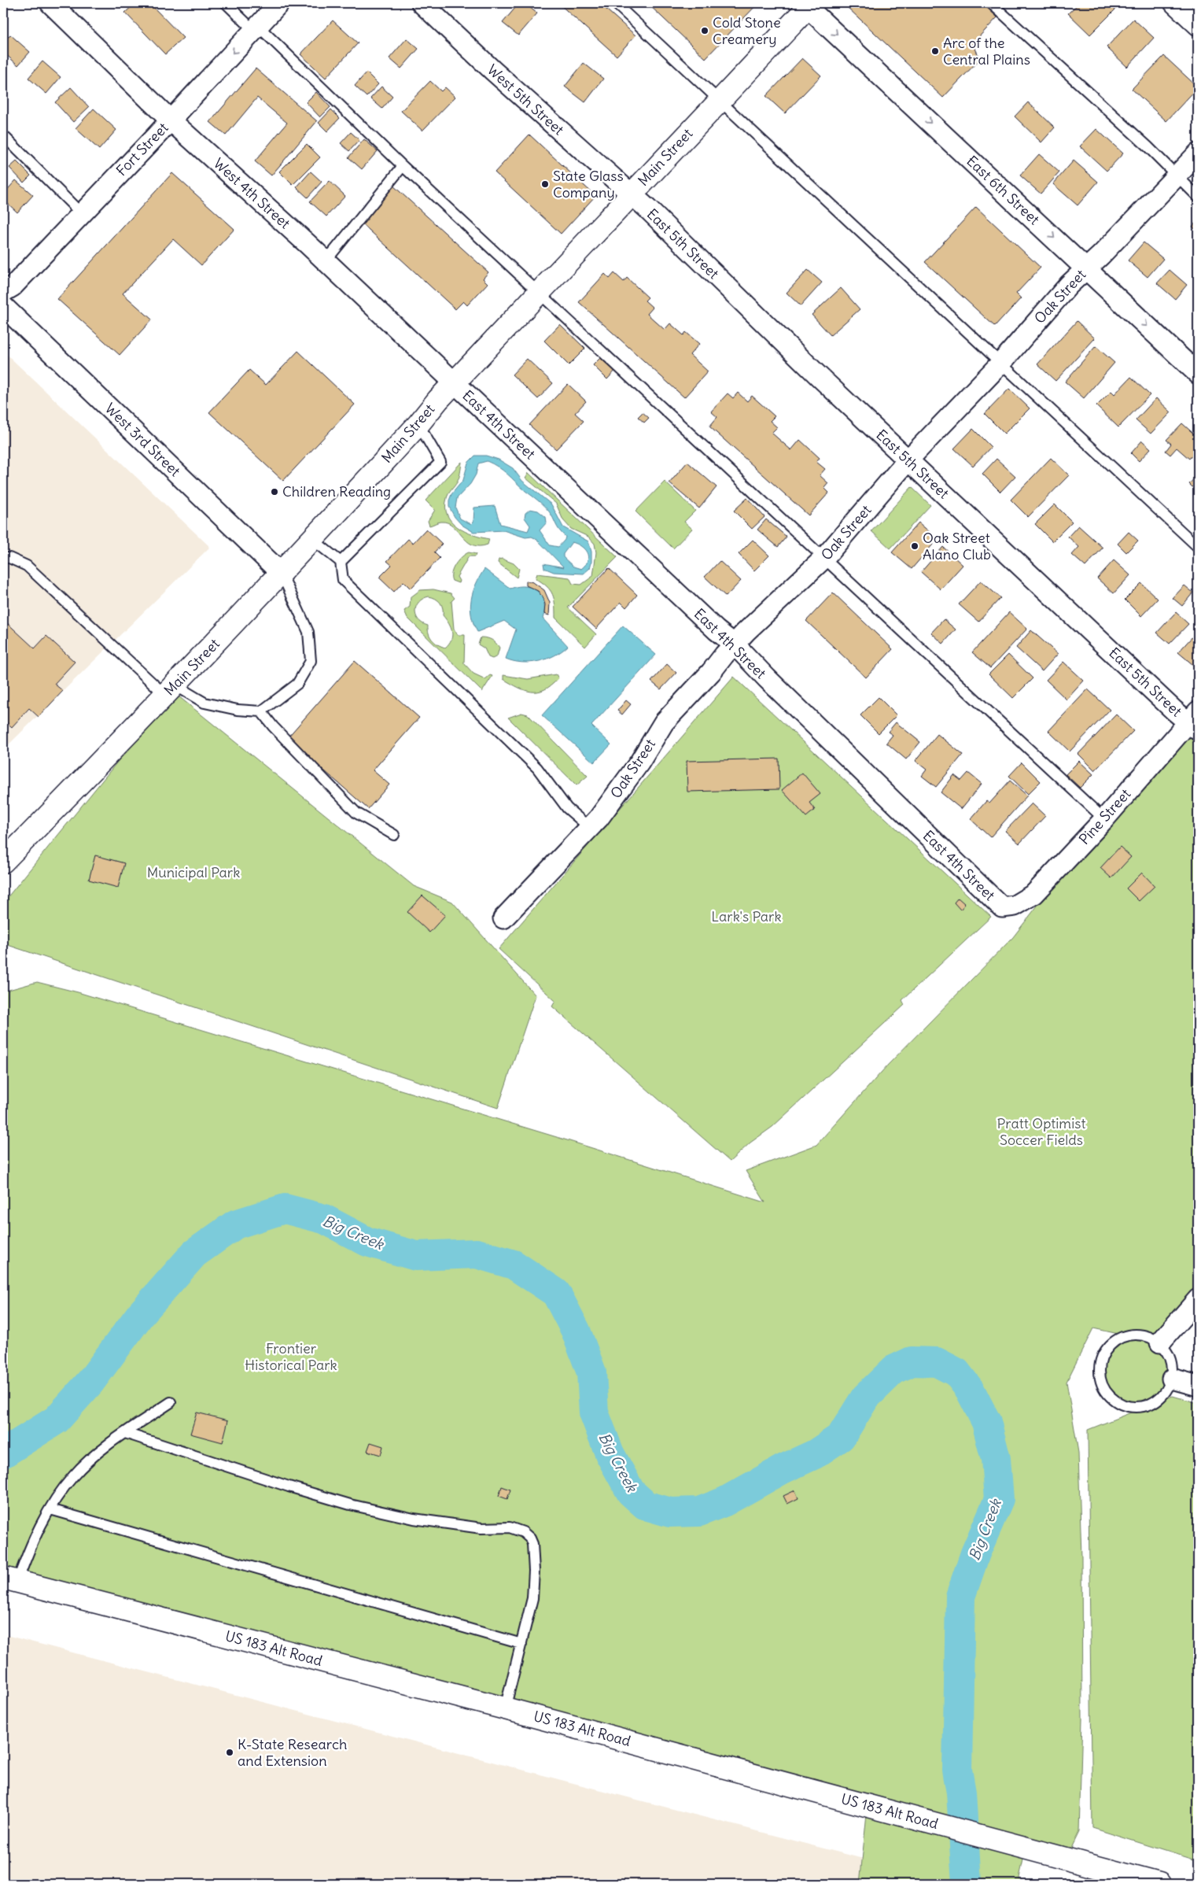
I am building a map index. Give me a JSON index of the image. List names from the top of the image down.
{
  "streets": {
    "main road": ["Main Street", "US 183 Alt Road"],
    "street": [
      "West 5th Street",
      "Fort Street",
      "East 6th Street",
      "West 4th Street",
      "East 5th Street",
      "Oak Street",
      "East 4th Street",
      "West 3rd Street",
      "Pine Street"
    ]
  },
  "crossings": [
    ["West 5th Street", "Main Street"],
    ["West 5th Street", "East 5th Street"],
    ["Fort Street", "West 4th Street"],
    ["Main Street", "East 6th Street"],
    ["Main Street", "West 4th Street"],
    ["Main Street", "East 5th Street"],
    ["Main Street", "East 4th Street"],
    ["Main Street", "West 3rd Street"],
    ["East 6th Street", "Oak Street"],
    ["West 4th Street", "East 4th Street"],
    ["East 5th Street", "Oak Street"],
    ["East 5th Street", "Pine Street"],
    ["Oak Street", "East 4th Street"],
    ["East 4th Street", "Pine Street"]
  ],
  "one_way": ["East 6th Street"],
  "water": ["Big Creek"],
  "parks": [
    "Municipal Park",
    "Lark's Park",
    "Pratt Optimist Soccer Fields",
    "Frontier Historical Park"
  ],
  "places": [
    "Cold Stone Creamery",
    "Arc of the Central Plains",
    "State Glass Company",
    "Children Reading",
    "Oak Street Alano Club",
    "K-State Research and Extension"
  ]
}
